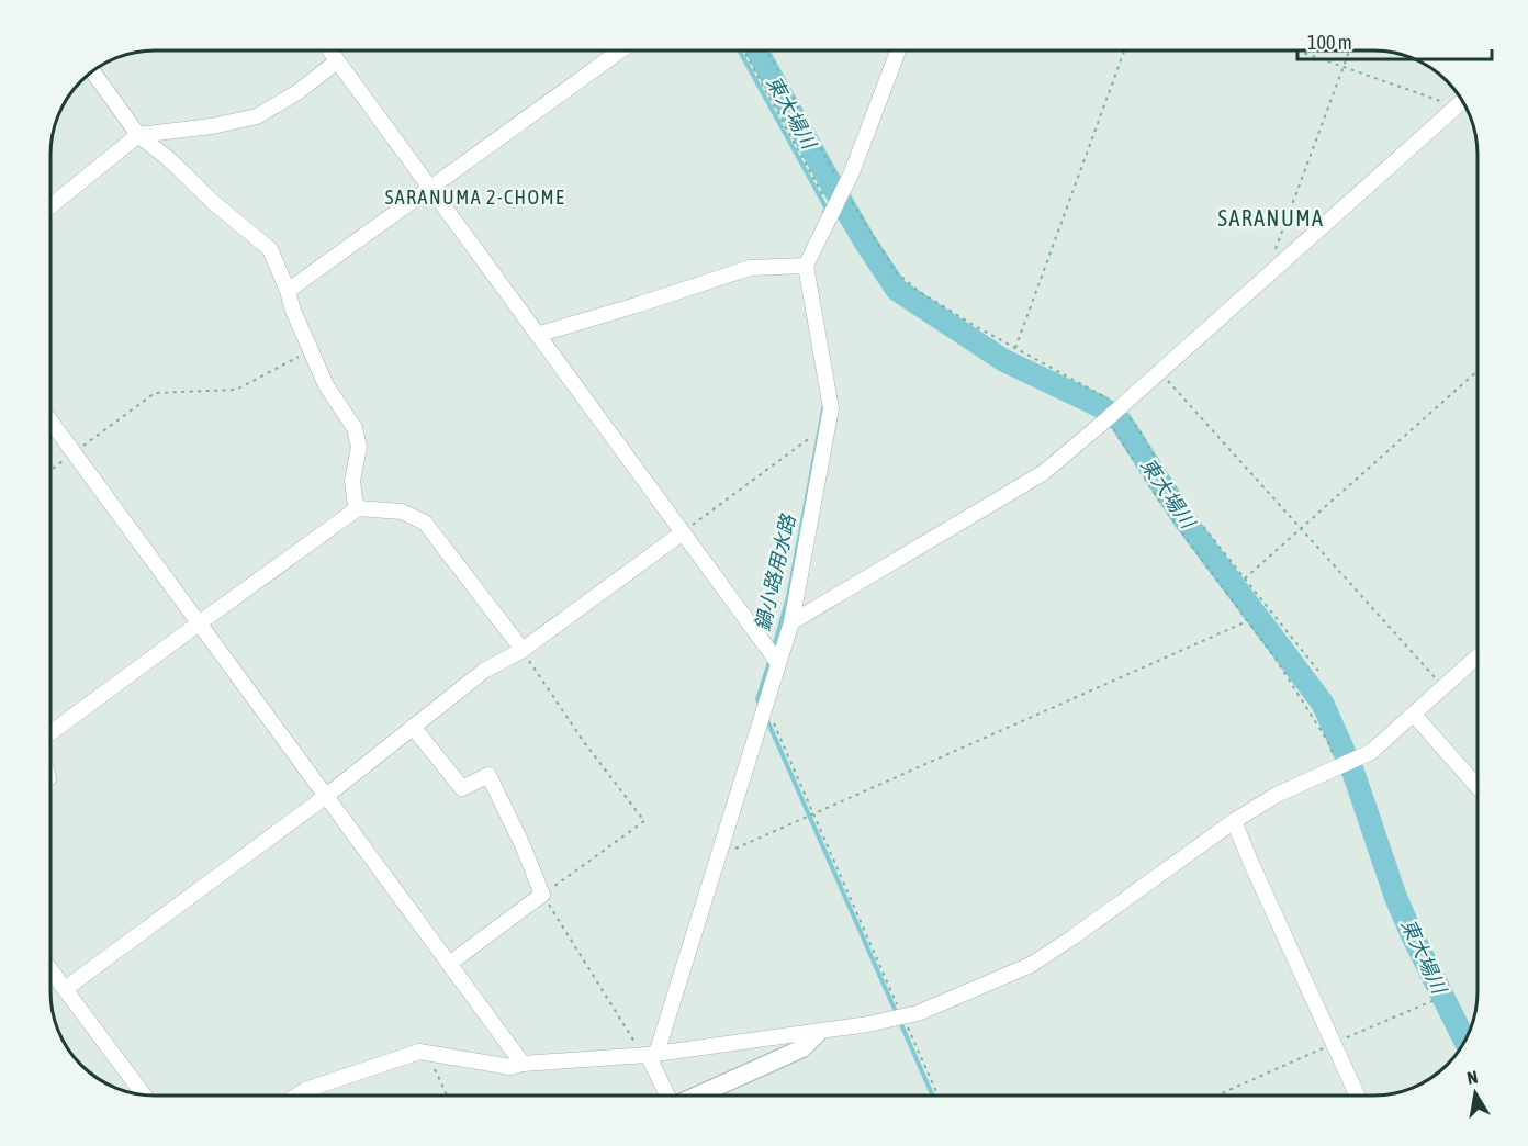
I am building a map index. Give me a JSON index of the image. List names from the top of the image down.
{
  "districts": ["SARANUMA 2-CHOME", "SARANUMA"],
  "water": ["東大場川", "鍋小路用水路"],
  "scale_bar": "100 m",
  "north": "top"
}
